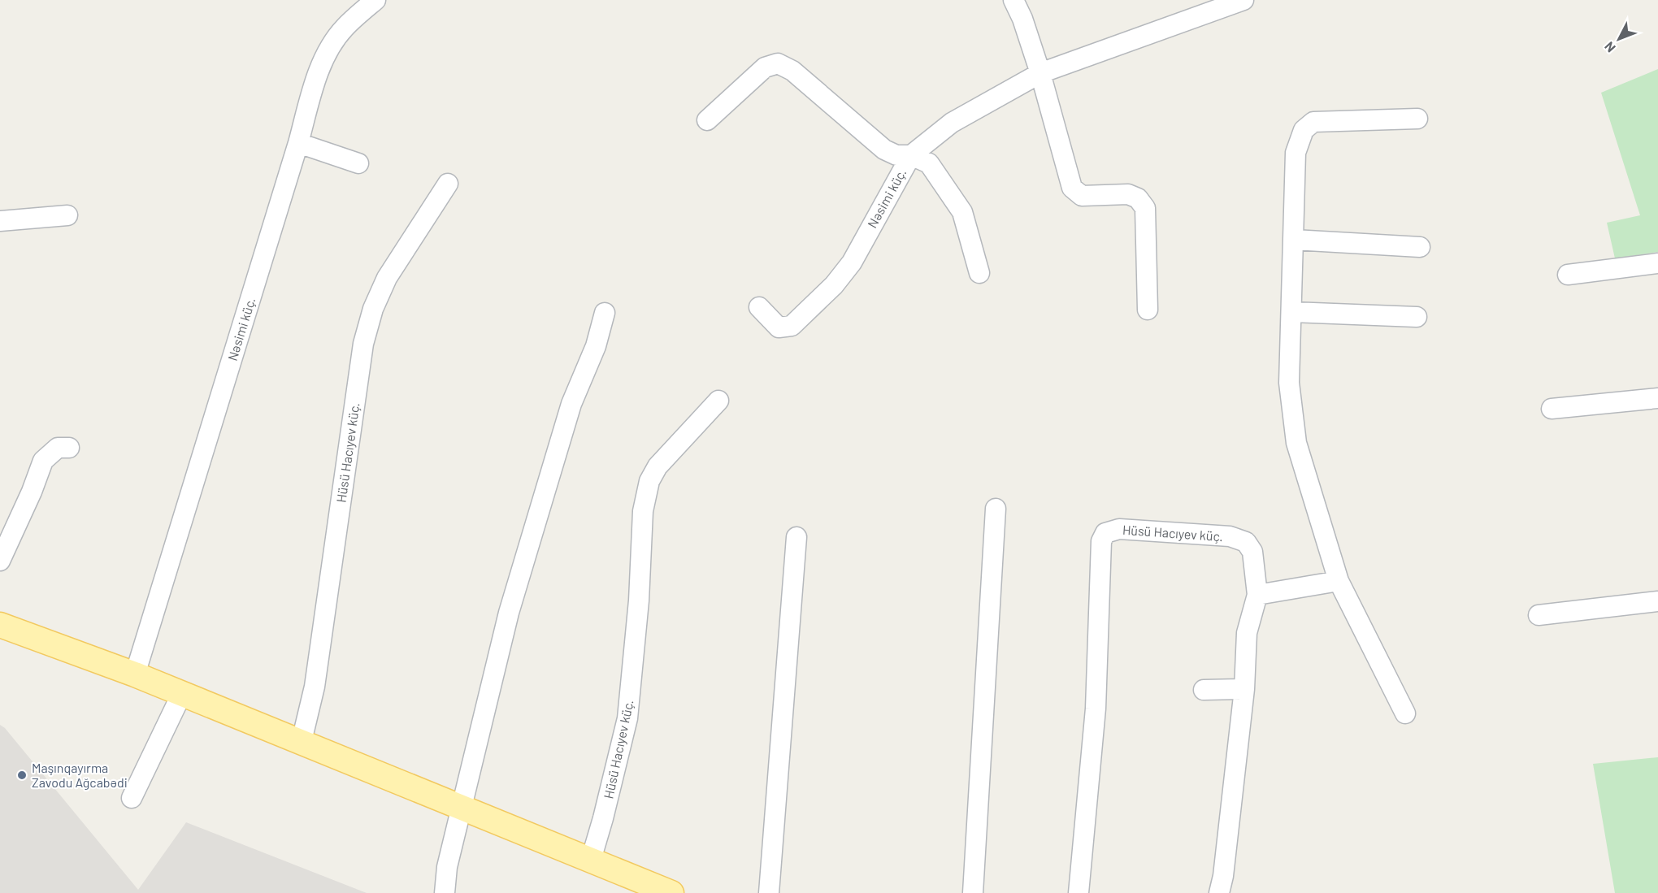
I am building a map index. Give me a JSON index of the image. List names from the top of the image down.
{
  "streets": {
    "street": ["Nəsimi küç.", "Hüsü Hacıyev küç."]
  },
  "places": ["Maşınqayırma Zavodu Ağcabədi"],
  "north": "bottom left"
}
